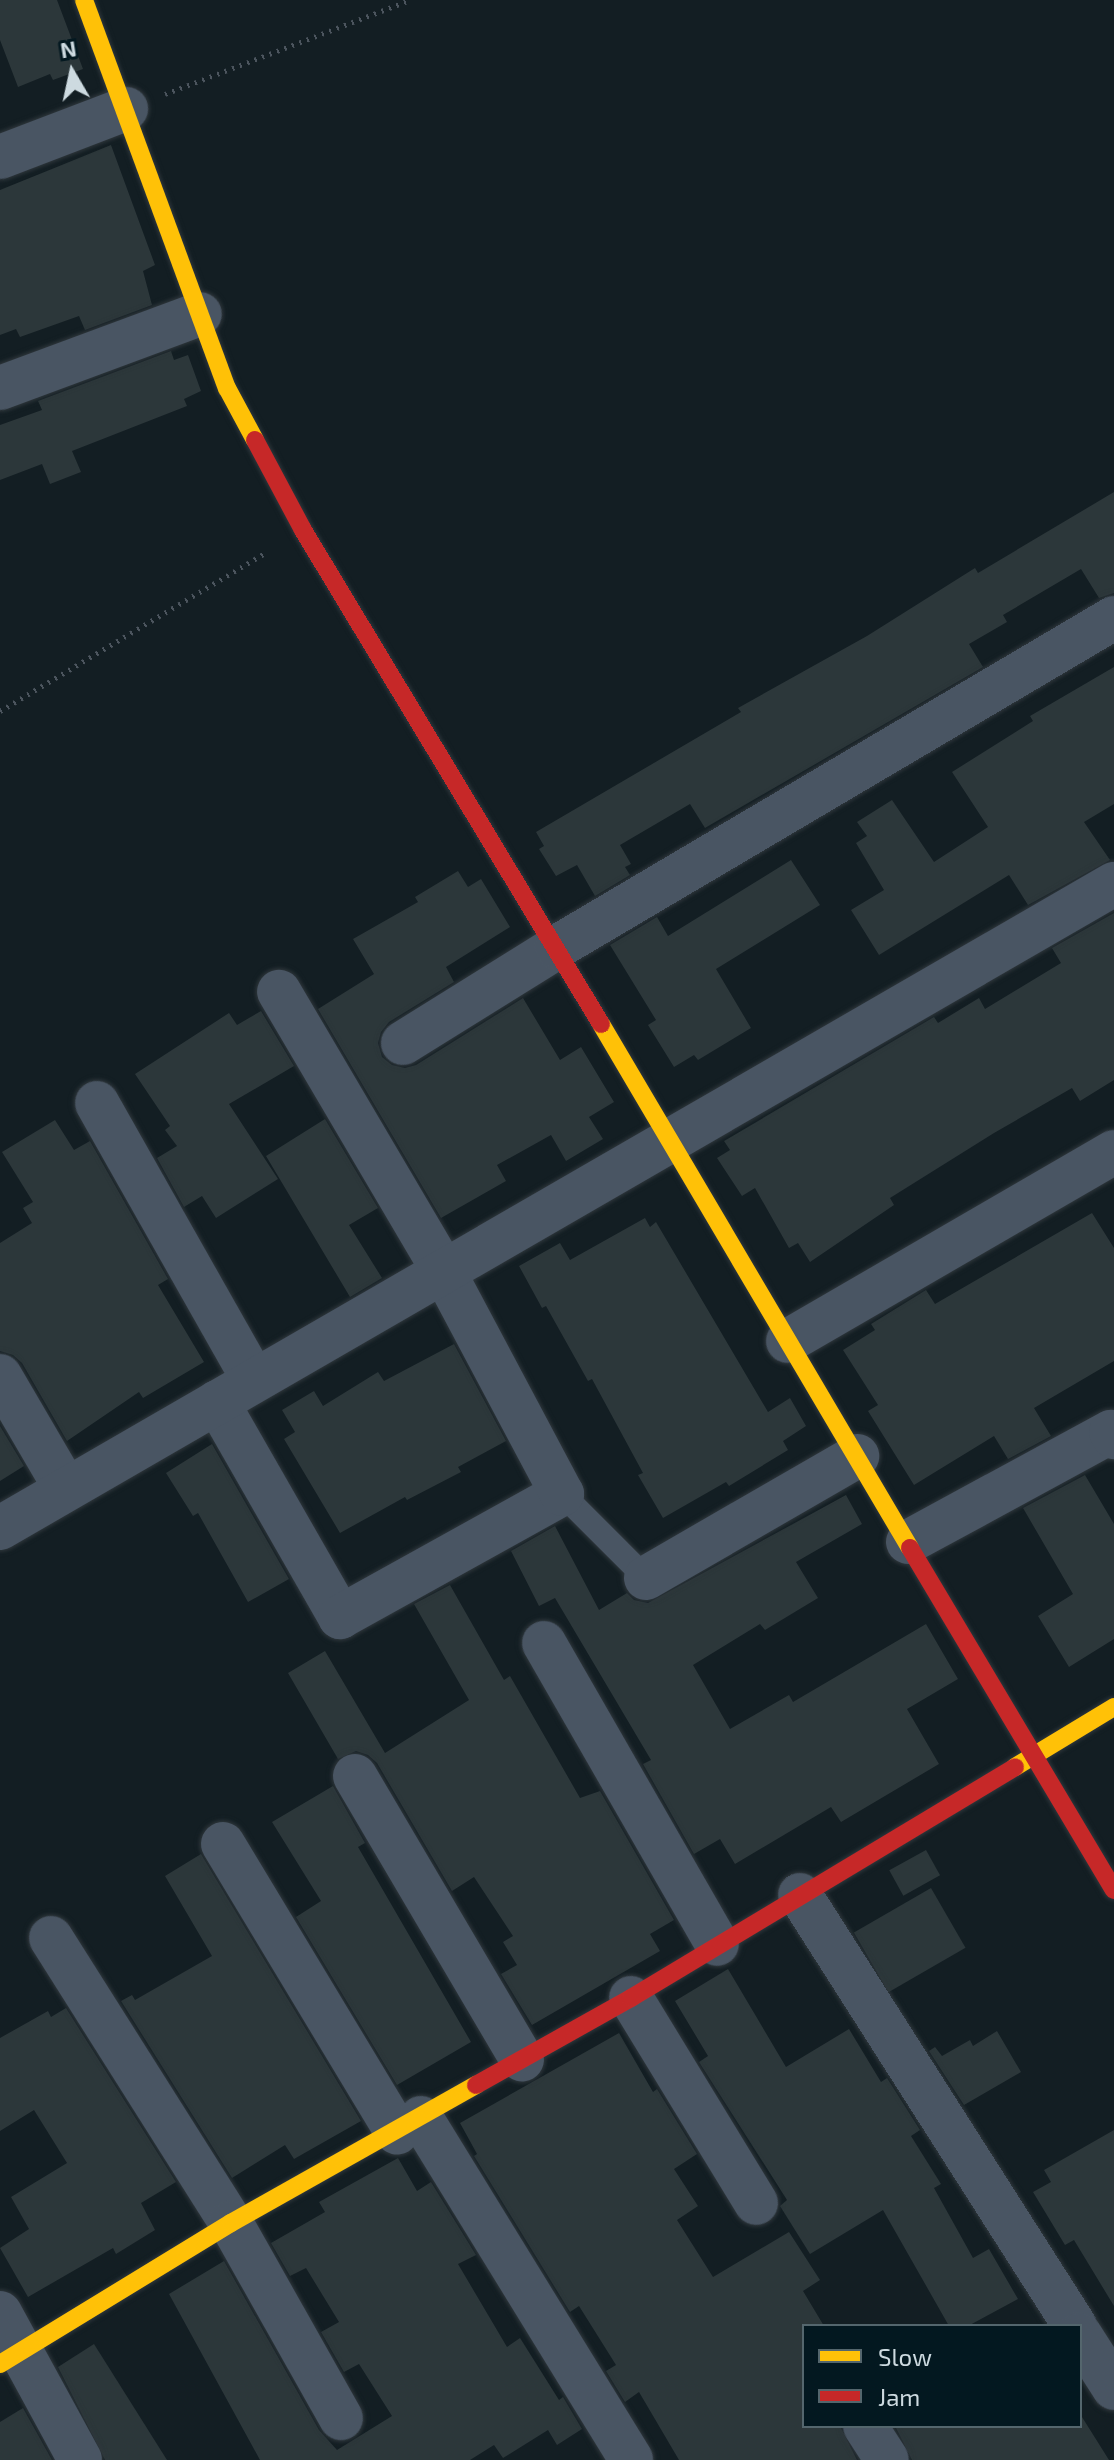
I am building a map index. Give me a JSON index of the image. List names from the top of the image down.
{
  "legend": ["Slow", "Jam"],
  "north": "top"
}
